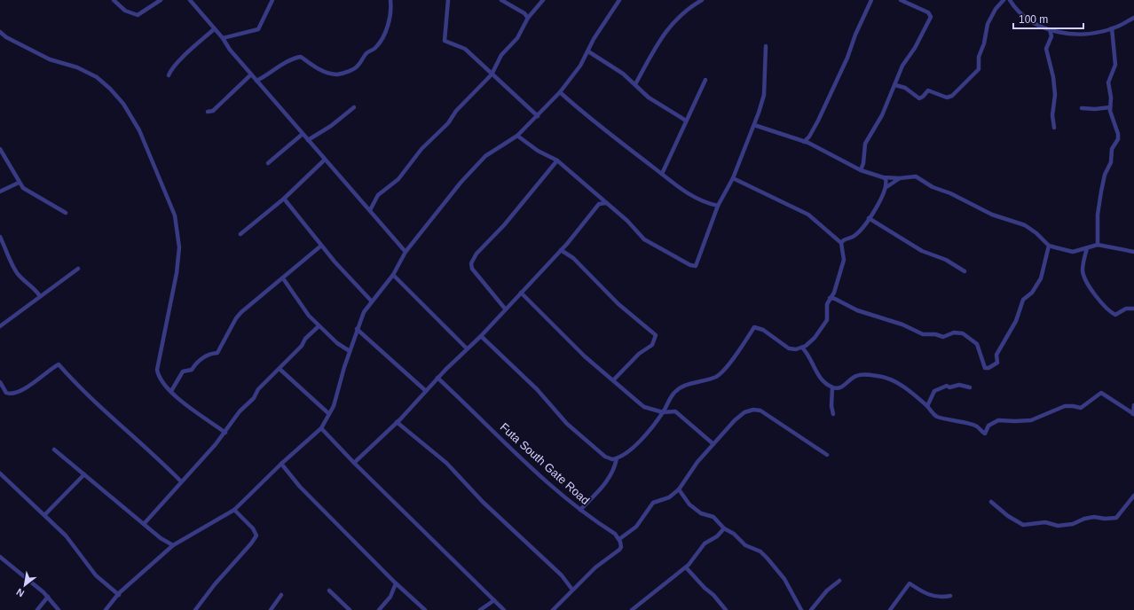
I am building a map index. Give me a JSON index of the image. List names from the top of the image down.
{
  "streets": {
    "street": ["Futa South Gate Road"]
  },
  "scale_bar": "100 m",
  "north": "bottom left"
}
